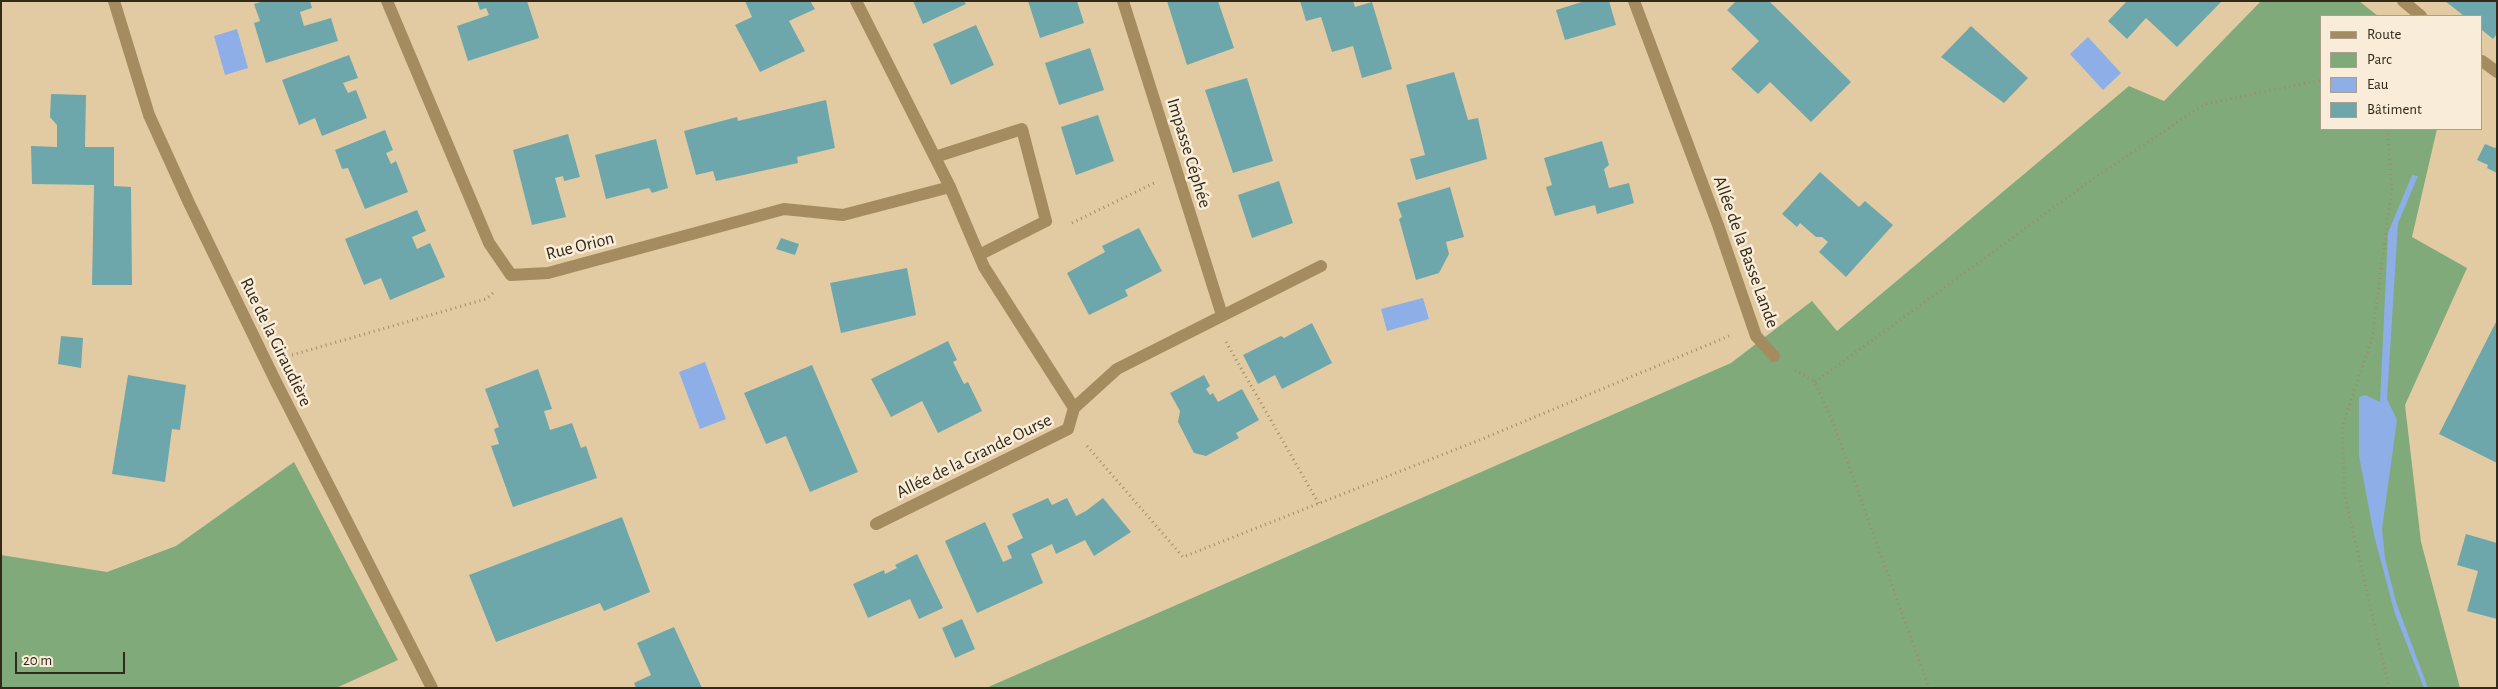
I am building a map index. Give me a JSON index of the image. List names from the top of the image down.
{
  "streets": {
    "street": [
      "Impasse Céphée",
      "Rue Orion",
      "Allée de la Basse Lande",
      "Rue de la Giraudière",
      "Allée de la Grande Ourse"
    ]
  },
  "crossings": [
    ["Rue Orion", "Allée de la Grande Ourse"]
  ],
  "legend": [
    "Route",
    "Parc",
    "Eau",
    "Bâtiment"
  ],
  "scale_bar": "20 m"
}
